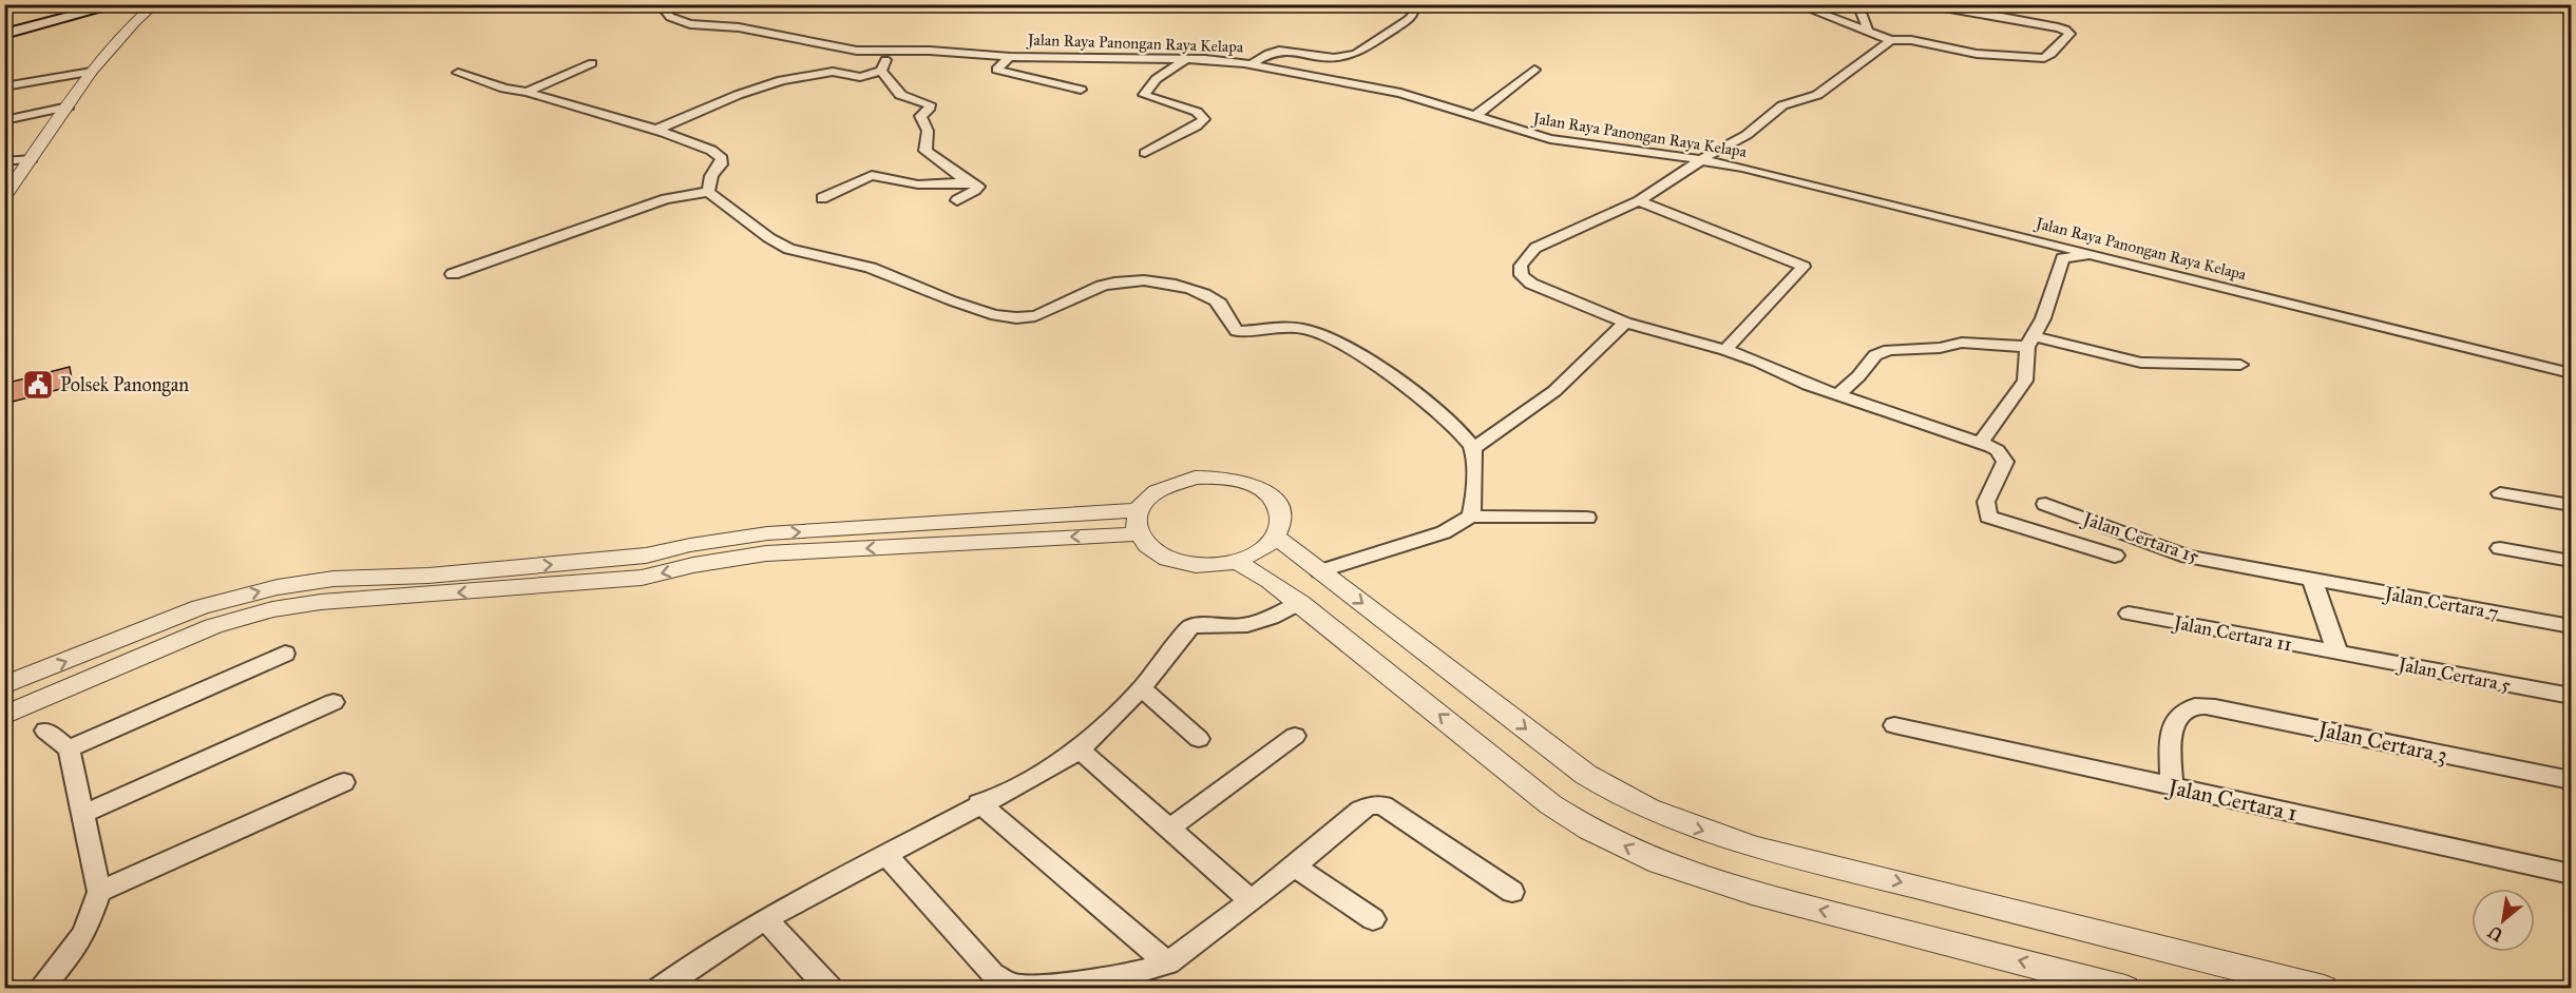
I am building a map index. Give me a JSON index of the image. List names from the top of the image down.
{
  "streets": {
    "street": [
      "Jalan Raya Panongan Raya Kelapa",
      "Jalan Certara 15",
      "Jalan Certara 7",
      "Jalan Certara 11",
      "Jalan Certara 5",
      "Jalan Certara 3",
      "Jalan Certara 1"
    ]
  },
  "crossings": [
    ["Jalan Certara 15", "Jalan Certara 7"],
    ["Jalan Certara 11", "Jalan Certara 5"],
    ["Jalan Certara 3", "Jalan Certara 1"]
  ],
  "places": {
    "public building": ["Polsek Panongan"]
  },
  "north": "bottom left"
}
